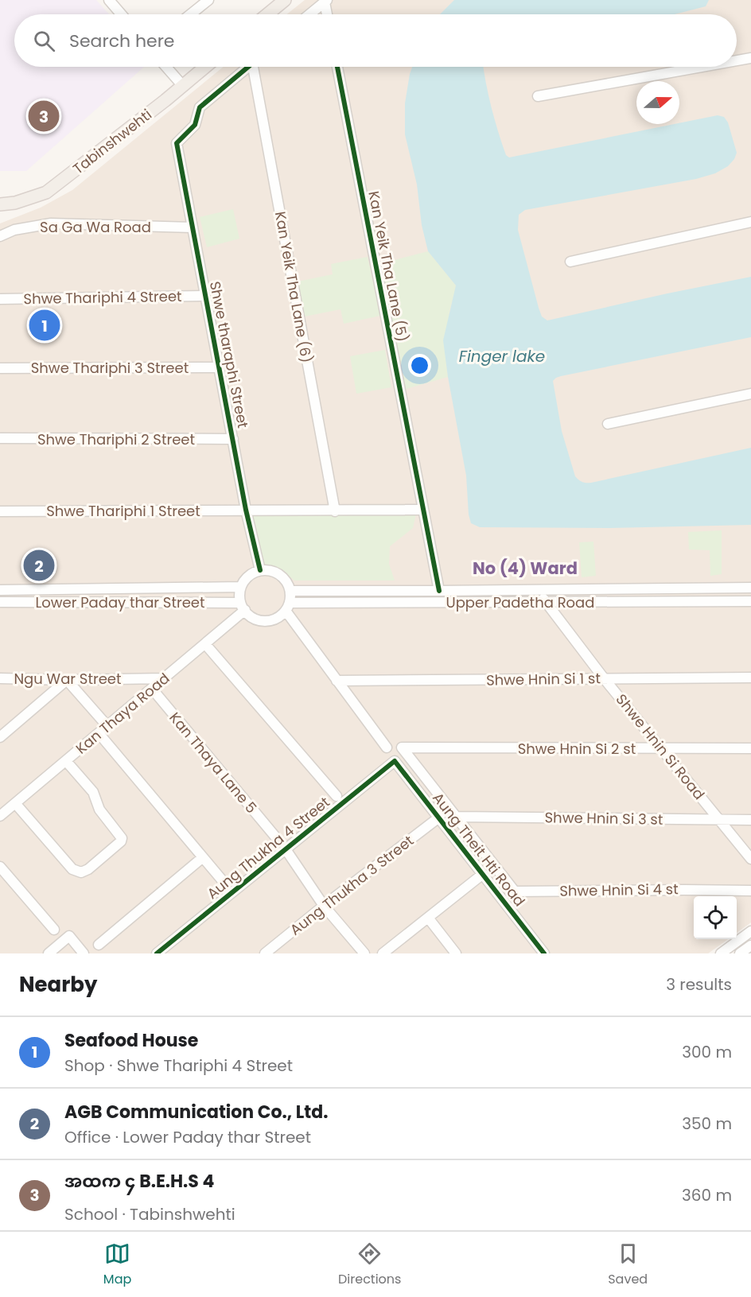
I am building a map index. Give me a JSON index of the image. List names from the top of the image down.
{
  "streets": {
    "main road": ["Tabinshwehti"],
    "street": [
      "Sa Ga Wa Road",
      "Kan Yeik Tha Lane (5)",
      "Kan Yeik Tha Lane (6)",
      "Shwe Thariphi 4 Street",
      "Shwe tharaphi Street",
      "Shwe Thariphi 3 Street",
      "Shwe Thariphi 2 Street",
      "Shwe Thariphi 1 Street",
      "Lower Paday thar Street",
      "Upper Padetha Road",
      "Ngu War Street",
      "Shwe Hnin Si 1 st",
      "Kan Thaya Road",
      "Shwe Hnin Si Road",
      "Shwe Hnin Si 2 st",
      "Kan Thaya Lane 5",
      "Shwe Hnin Si 3 st",
      "Aung Thukha 4 Street",
      "Aung Theit Hti Road",
      "Aung Thukha 3 Street",
      "Shwe Hnin Si 4 st"
    ]
  },
  "crossings": [
    ["Sa Ga Wa Road", "Shwe tharaphi Street"],
    ["Kan Yeik Tha Lane (5)", "Shwe Thariphi 1 Street"],
    ["Kan Yeik Tha Lane (5)", "Upper Padetha Road"],
    ["Kan Yeik Tha Lane (6)", "Shwe Thariphi 1 Street"],
    ["Shwe Thariphi 4 Street", "Shwe tharaphi Street"],
    ["Shwe tharaphi Street", "Shwe Thariphi 3 Street"],
    ["Shwe tharaphi Street", "Shwe Thariphi 2 Street"],
    ["Shwe tharaphi Street", "Shwe Thariphi 1 Street"],
    ["Shwe tharaphi Street", "Lower Paday thar Street"],
    ["Shwe tharaphi Street", "Upper Padetha Road"],
    ["Shwe tharaphi Street", "Kan Thaya Road"],
    ["Lower Paday thar Street", "Upper Padetha Road"],
    ["Lower Paday thar Street", "Kan Thaya Road"],
    ["Upper Padetha Road", "Kan Thaya Road"],
    ["Upper Padetha Road", "Shwe Hnin Si Road"],
    ["Ngu War Street", "Kan Thaya Road"],
    ["Shwe Hnin Si 1 st", "Shwe Hnin Si Road"],
    ["Kan Thaya Road", "Kan Thaya Lane 5"],
    ["Shwe Hnin Si Road", "Shwe Hnin Si 2 st"],
    ["Shwe Hnin Si Road", "Shwe Hnin Si 3 st"],
    ["Shwe Hnin Si 2 st", "Shwe Hnin Si 3 st"],
    ["Shwe Hnin Si 2 st", "Shwe Hnin Si 4 st"],
    ["Shwe Hnin Si 3 st", "Shwe Hnin Si 4 st"],
    ["Aung Thukha 4 Street", "Aung Theit Hti Road"],
    ["Aung Theit Hti Road", "Aung Thukha 3 Street"]
  ],
  "districts": ["No (4) Ward"],
  "water": ["Finger lake"],
  "north": "right",
  "page": {
    "search": "Search here",
    "pins": ["3", "1", "2"],
    "heading": ["Nearby", "3 results"],
    "list": [
      {
        "mark": "1",
        "name": "Seafood House",
        "note": "Shop · Shwe Thariphi 4 Street",
        "value": "300 m"
      },
      {
        "mark": "2",
        "name": "AGB Communication Co., Ltd.",
        "note": "Office · Lower Paday thar Street",
        "value": "350 m"
      },
      {
        "mark": "3",
        "name": "အထက ၄ B.E.H.S 4",
        "note": "School · Tabinshwehti",
        "value": "360 m"
      }
    ],
    "nav": ["Map", "Directions", "Saved"]
  }
}
